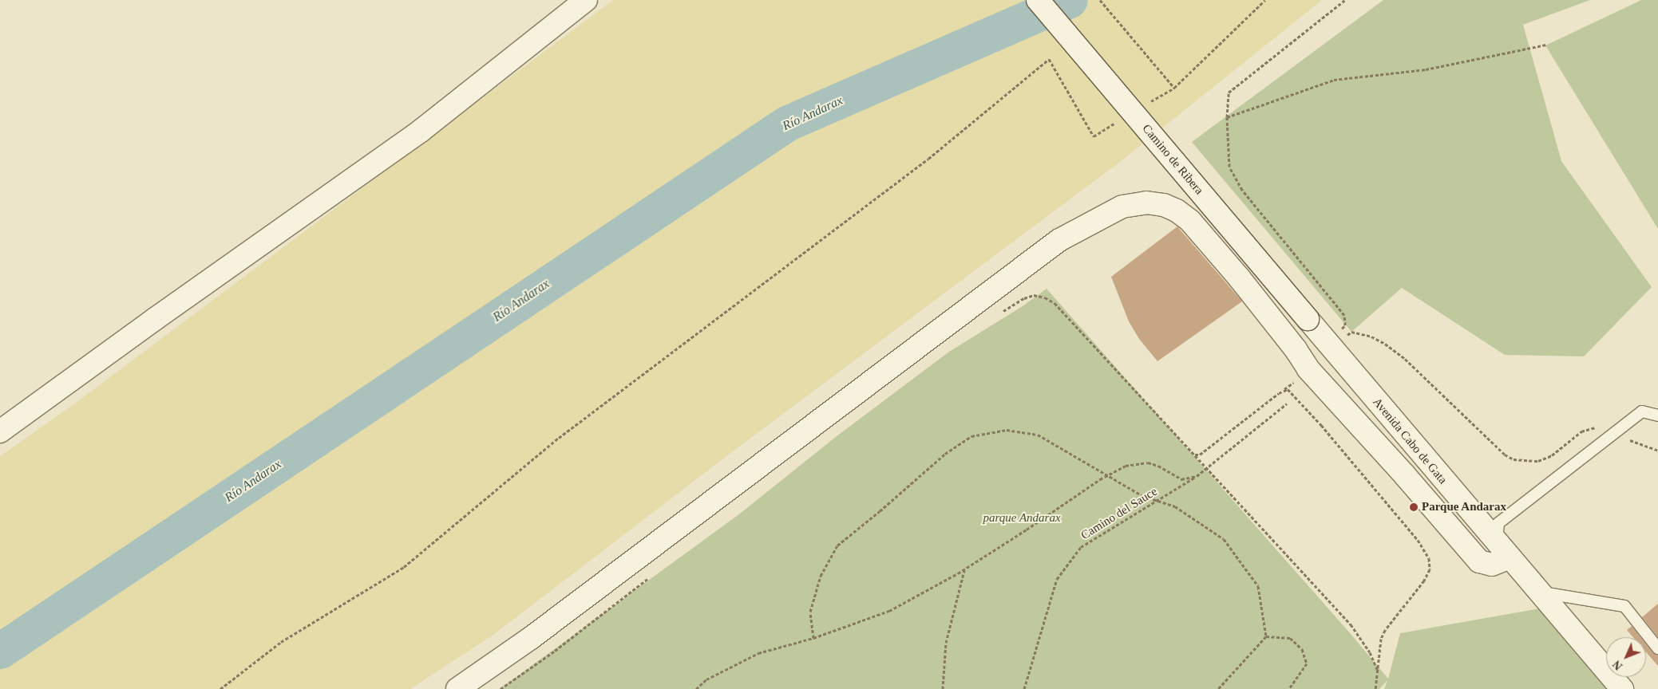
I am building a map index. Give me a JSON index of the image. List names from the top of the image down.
{
  "streets": {
    "street": ["Camino de Ribera", "Avenida Cabo de Gata"],
    "path": ["Camino del Sauce"]
  },
  "crossings": [
    ["Camino de Ribera", "Avenida Cabo de Gata"]
  ],
  "water": ["Río Andarax"],
  "parks": ["parque Andarax"],
  "places": ["Parque Andarax"],
  "north": "bottom left"
}
